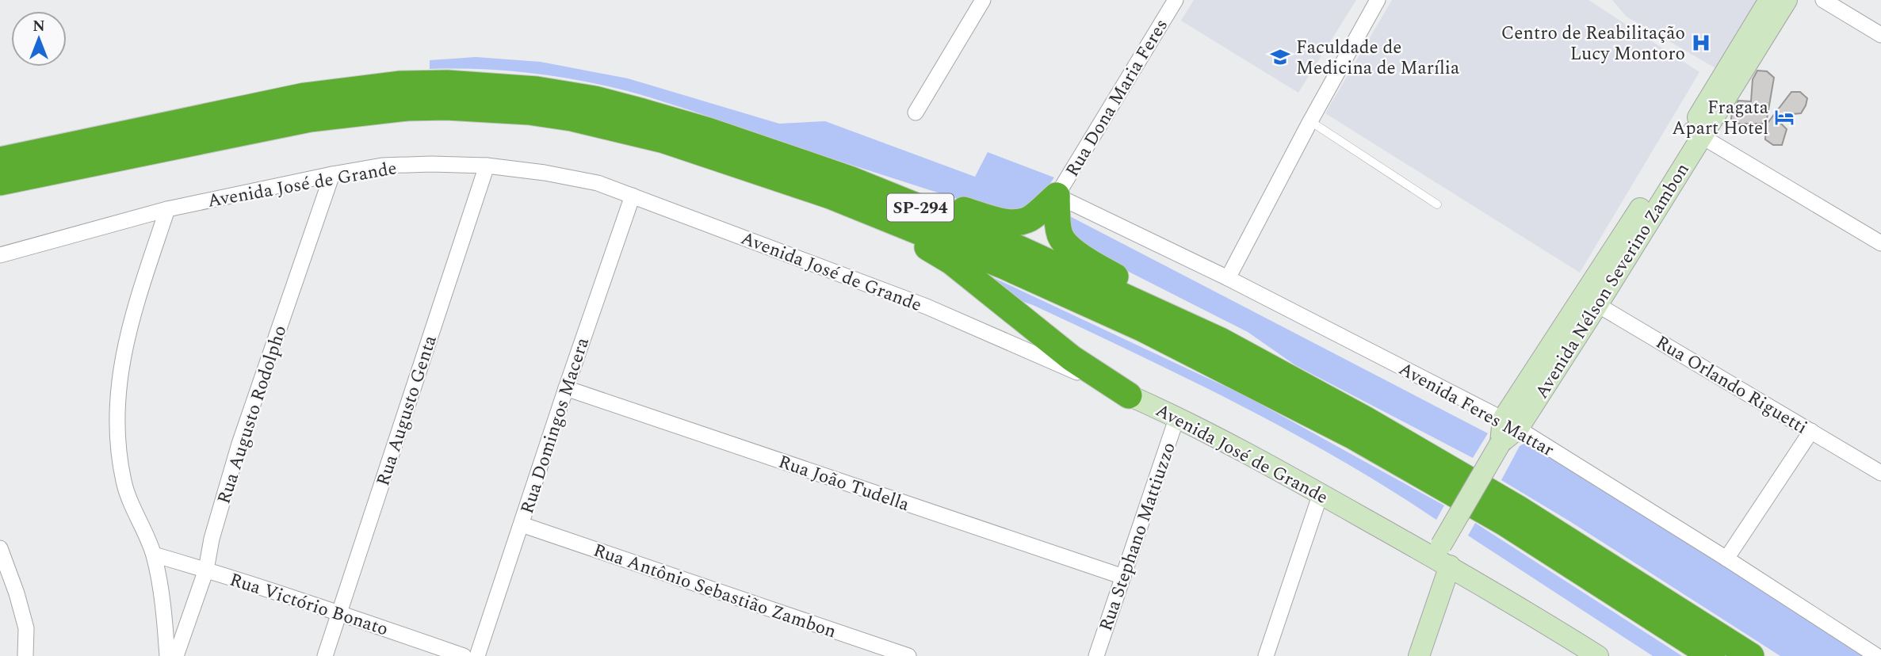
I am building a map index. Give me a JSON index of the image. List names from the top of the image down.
{
  "streets": {
    "highway": ["SP-294"],
    "main road": ["Avenida José de Grande", "Avenida Nélson Severino Zambon"],
    "street": [
      "Rua Dona Maria Feres",
      "Rua Orlando Riguetti",
      "Avenida Feres Mattar",
      "Rua Augusto Genta",
      "Rua Augusto Rodolpho",
      "Rua Domingos Macera",
      "Rua João Tudella",
      "Rua Stephano Mattiuzzo",
      "Rua Antônio Sebastião Zambon",
      "Rua Victório Bonato"
    ]
  },
  "crossings": [
    ["Rua Dona Maria Feres", "Avenida Feres Mattar"],
    ["Avenida José de Grande", "Avenida Nélson Severino Zambon"],
    ["Avenida José de Grande", "Rua Augusto Genta"],
    ["Avenida José de Grande", "Rua Augusto Rodolpho"],
    ["Avenida José de Grande", "Rua Domingos Macera"],
    ["Avenida José de Grande", "Rua Stephano Mattiuzzo"],
    ["Avenida Nélson Severino Zambon", "Rua Orlando Riguetti"],
    ["Avenida Nélson Severino Zambon", "Avenida Feres Mattar"],
    ["Rua Augusto Genta", "Rua Victório Bonato"],
    ["Rua Augusto Rodolpho", "Rua Victório Bonato"],
    ["Rua Domingos Macera", "Rua João Tudella"],
    ["Rua Domingos Macera", "Rua Antônio Sebastião Zambon"],
    ["Rua João Tudella", "Rua Stephano Mattiuzzo"]
  ],
  "places": {
    "hospital": ["Centro de Reabilitação Lucy Montoro"],
    "school or university": ["Faculdade de Medicina de Marília"],
    "hotel": ["Fragata Apart Hotel"]
  },
  "north": "top"
}
